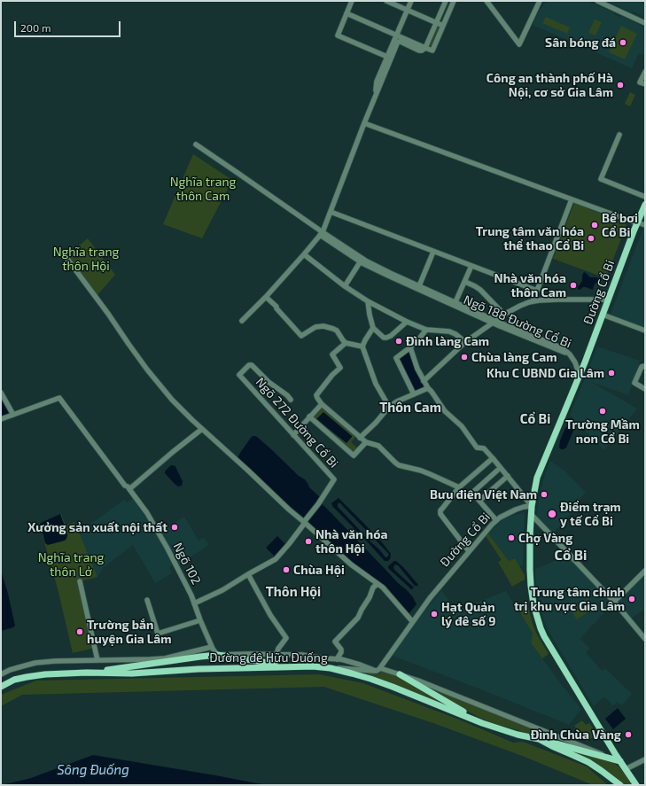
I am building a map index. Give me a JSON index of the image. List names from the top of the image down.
{
  "streets": {
    "main road": ["Đường Cổ Bi", "Đường đê Hữu Đuống"],
    "street": ["Ngõ 188 Đường Cổ Bi", "Ngõ 272 Đường Cổ Bi", "Ngõ 102"]
  },
  "crossings": [
    ["Đường Cổ Bi", "Ngõ 188 Đường Cổ Bi"]
  ],
  "districts": [
    "Thôn Cam",
    "Cổ Bi",
    "Cổ Bi",
    "Thôn Hội"
  ],
  "water": ["Sông Đuống"],
  "parks": ["Nghĩa trang thôn Cam", "Nghĩa trang thôn Hội", "Nghĩa trang thôn Lở"],
  "places": [
    "Sân bóng đá",
    "Công an thành phố Hà Nội, cơ sở Gia Lâm",
    "Bể bơi Cổ Bi",
    "Trung tâm văn hóa thể thao Cổ Bi",
    "Nhà văn hóa thôn Cam",
    "Đình làng Cam",
    "Chùa làng Cam",
    "Khu C UBND Gia Lâm",
    "Trường Mầm non Cổ Bi",
    "Bưu điện Việt Nam",
    "Điểm trạm y tế Cổ Bi",
    "Xưởng sản xuất nội thất",
    "Chợ Vàng",
    "Nhà văn hóa thôn Hội",
    "Chùa Hội",
    "Trung tâm chính trị khu vực Gia Lâm",
    "Hạt Quản lý đê số 9",
    "Trường bắn huyện Gia Lâm",
    "Đình Chùa Vàng"
  ],
  "scale_bar": "200 m"
}
